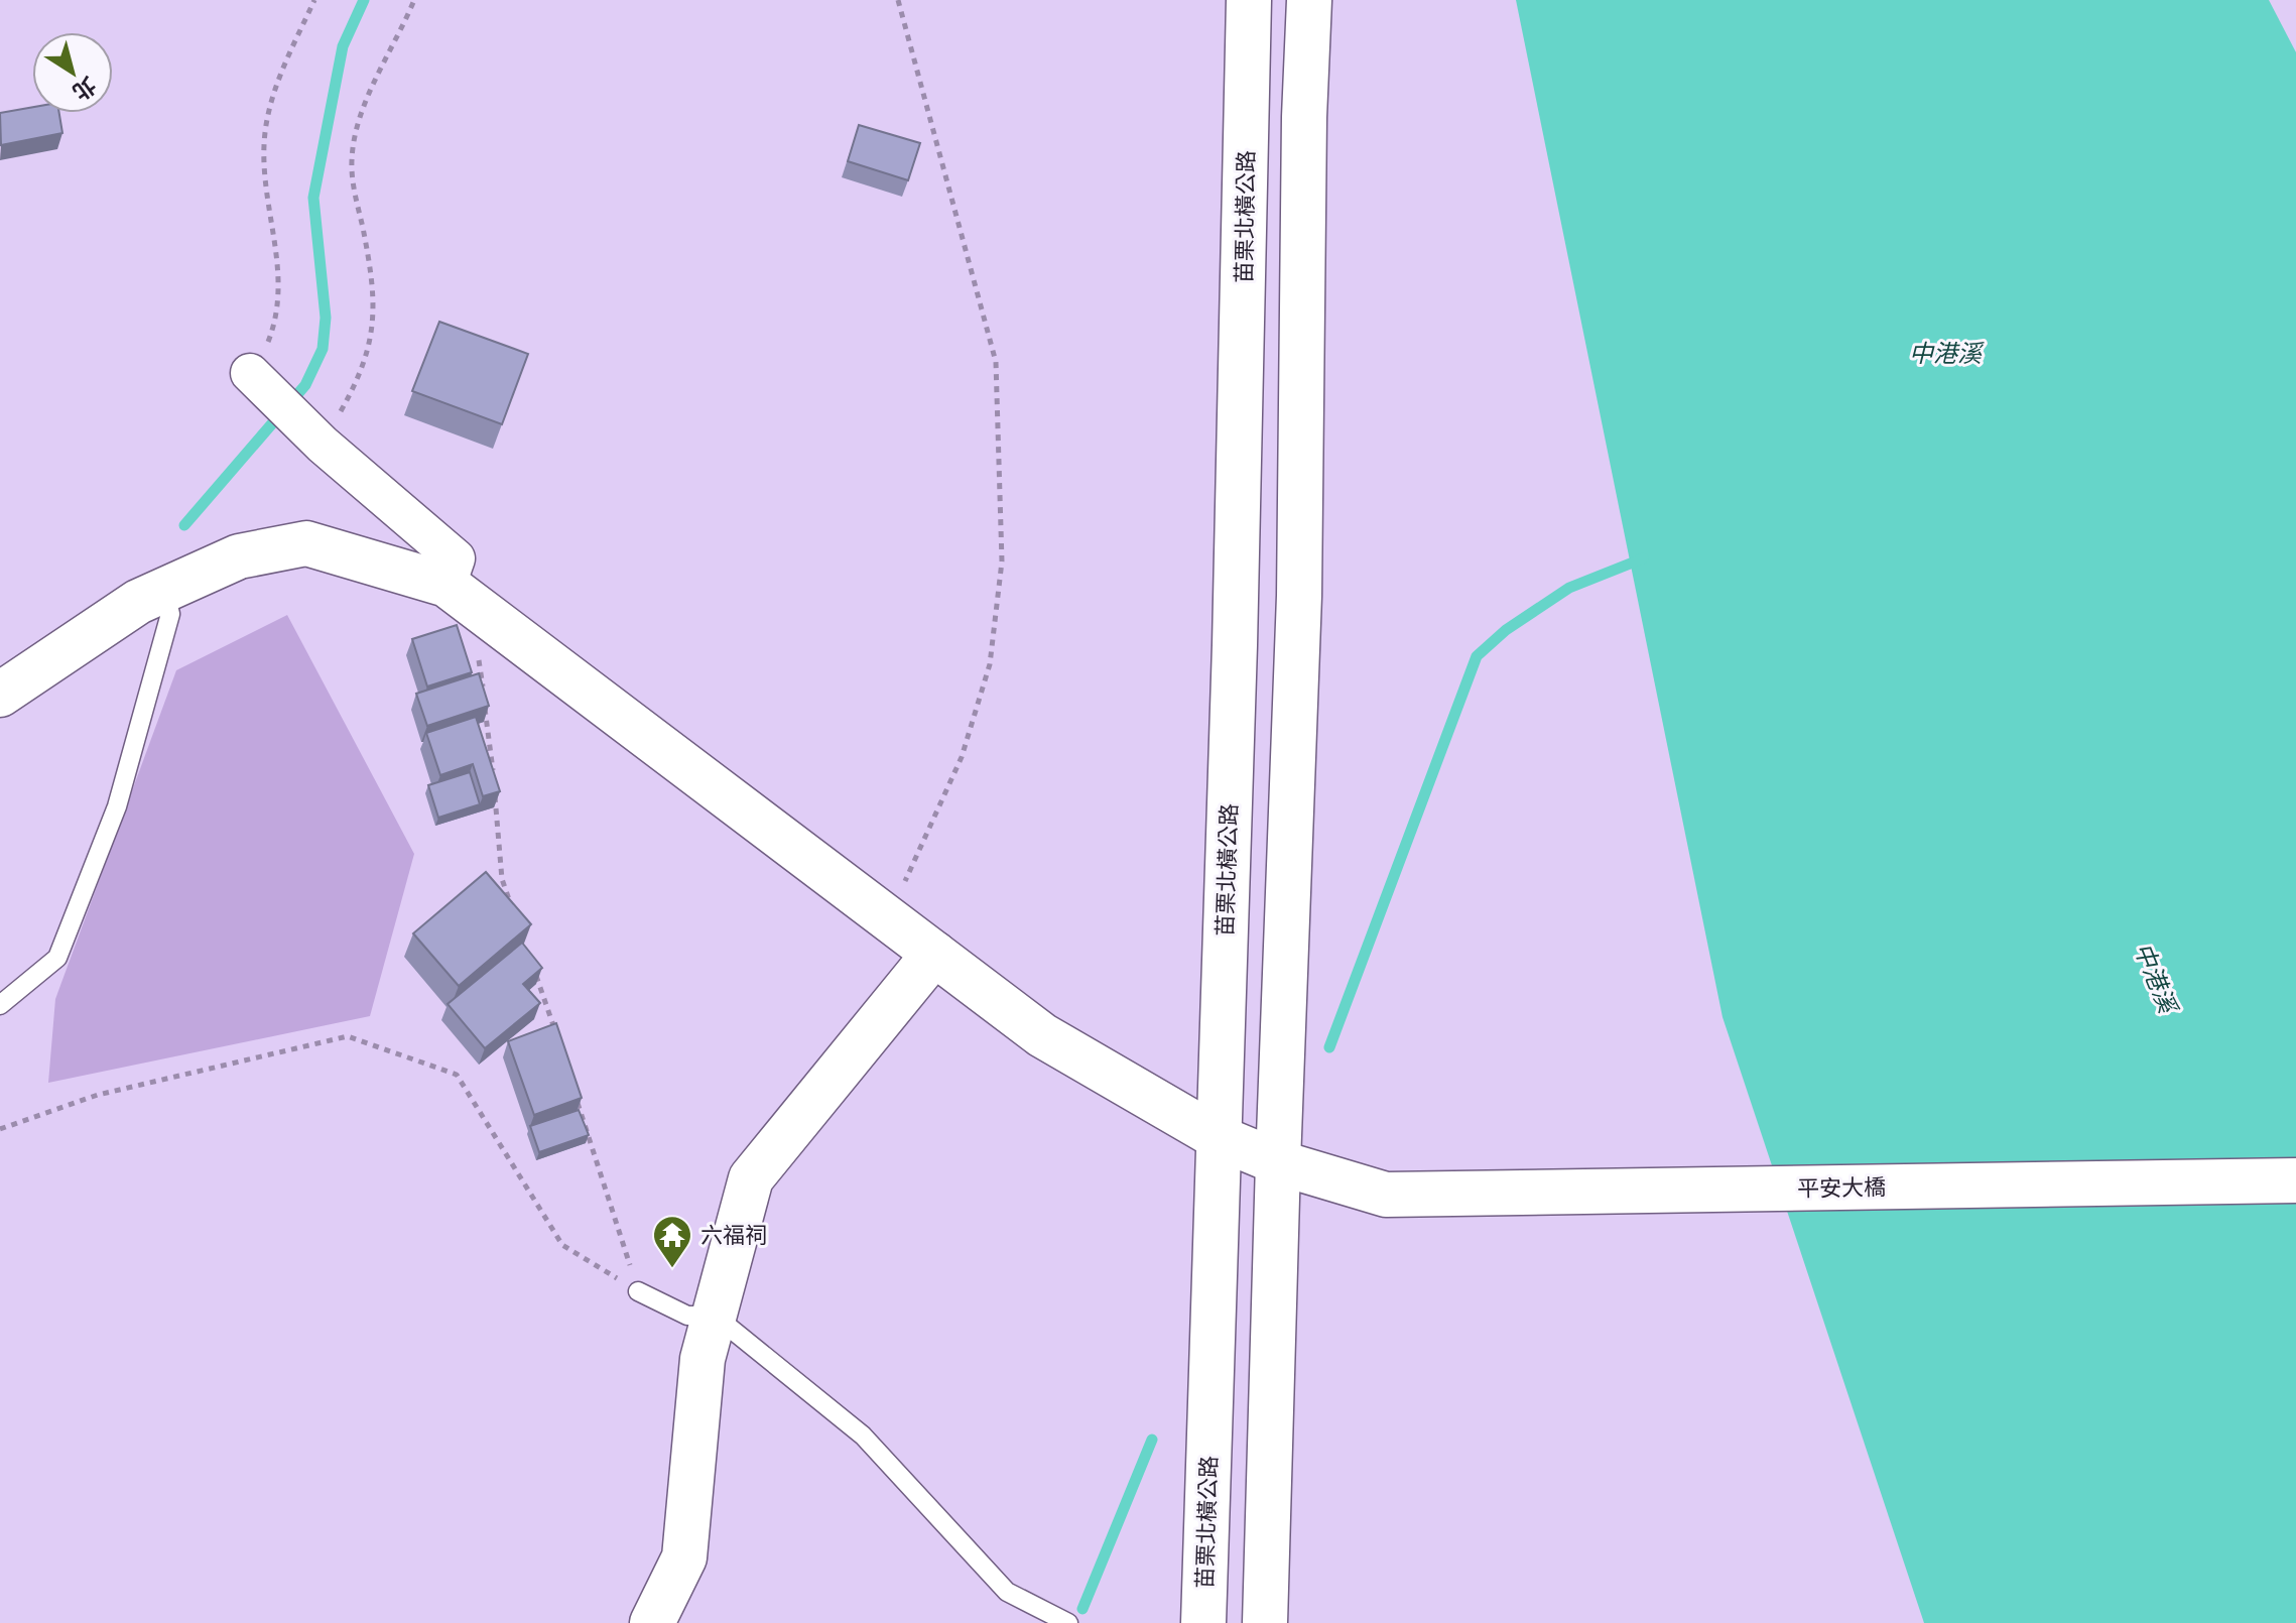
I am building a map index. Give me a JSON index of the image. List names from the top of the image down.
{
  "streets": {
    "street": ["苗栗北橫公路", "平安大橋"]
  },
  "crossings": [
    ["苗栗北橫公路", "平安大橋"]
  ],
  "water": ["中港溪"],
  "places": {
    "temple": ["六福祠"]
  },
  "north": "bottom right"
}
